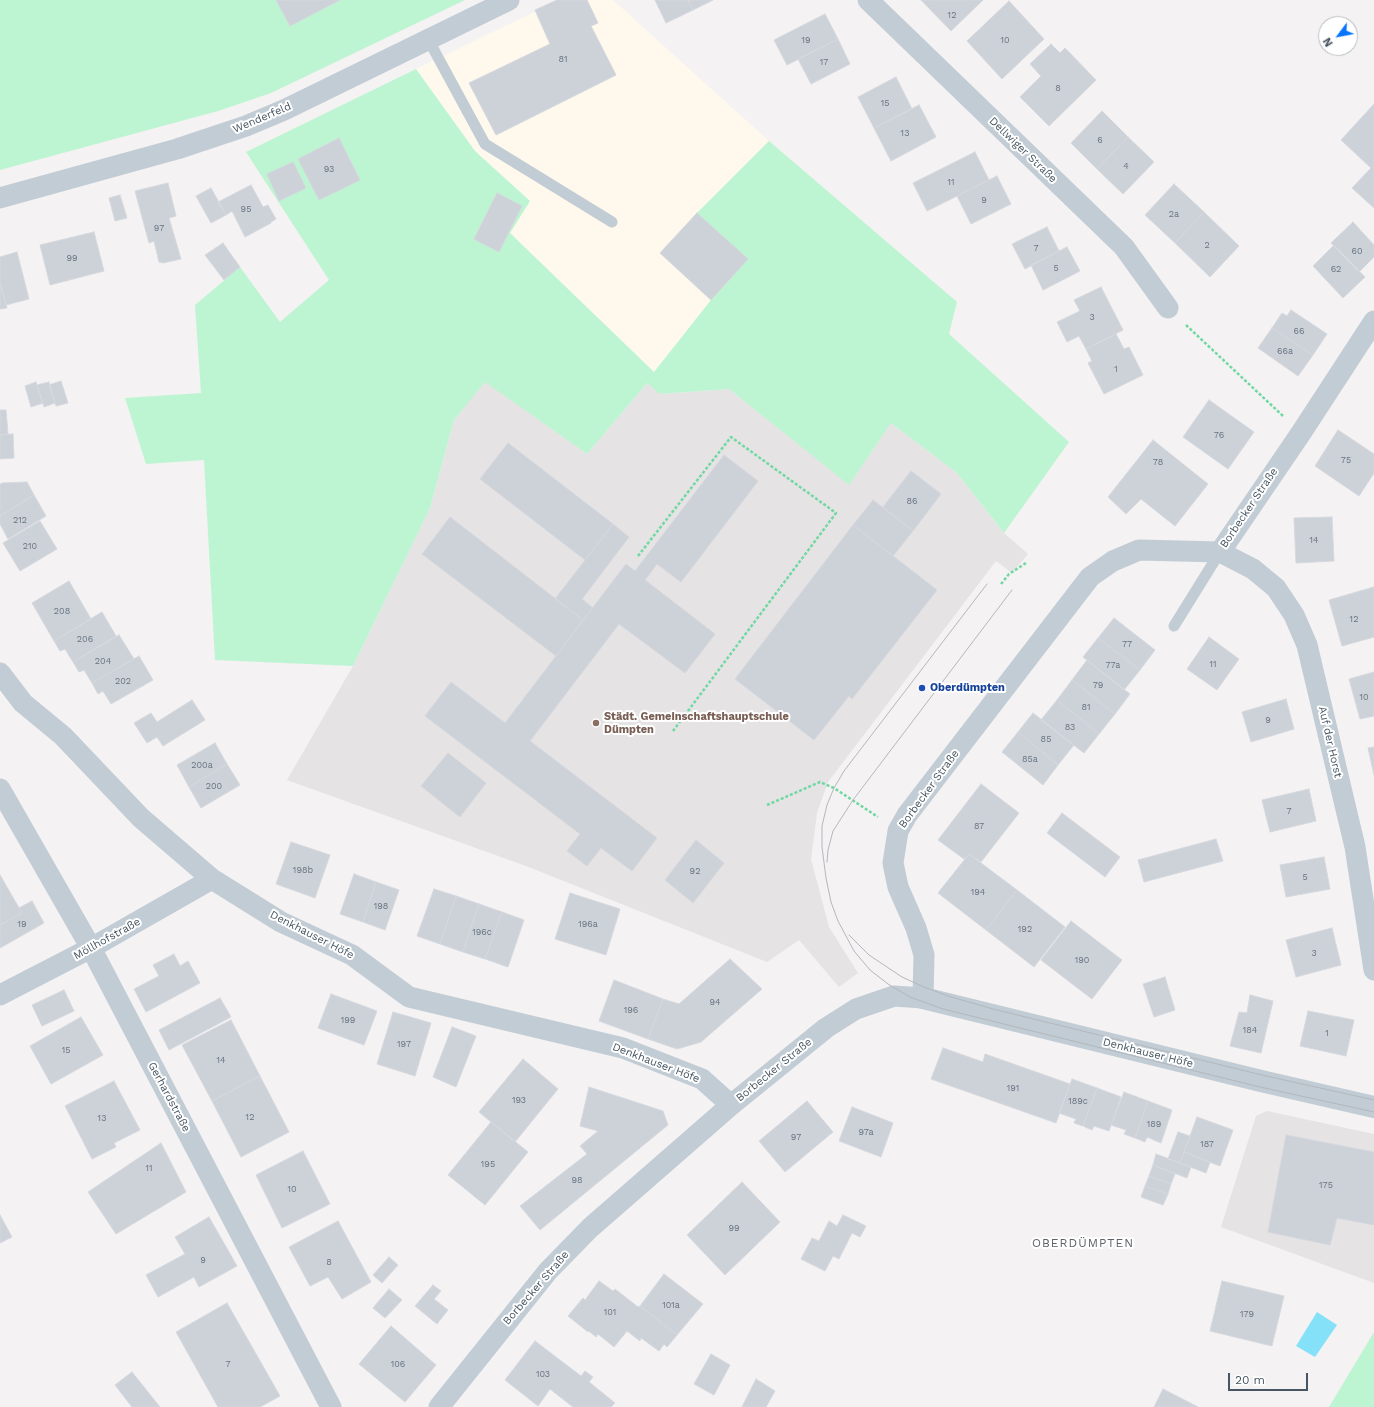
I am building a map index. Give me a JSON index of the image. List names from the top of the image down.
{
  "streets": {
    "street": [
      "Wenderfeld",
      "Dellwiger Straße",
      "Borbecker Straße",
      "Auf der Horst",
      "Denkhauser Höfe",
      "Möllhofstraße",
      "Gerhardstraße"
    ]
  },
  "crossings": [
    ["Borbecker Straße", "Auf der Horst"],
    ["Borbecker Straße", "Denkhauser Höfe"],
    ["Denkhauser Höfe", "Möllhofstraße"],
    ["Möllhofstraße", "Gerhardstraße"]
  ],
  "districts": ["OBERDÜMPTEN"],
  "places": ["Oberdümpten", "Städt. Gemeinschaftshauptschule Dümpten"],
  "house_numbers": [
    "12",
    "19",
    "10",
    "81",
    "17",
    "8",
    "15",
    "13",
    "6",
    "4",
    "93",
    "11",
    "9",
    "95",
    "2a",
    "97",
    "2",
    "7",
    "60",
    "99",
    "5",
    "62",
    "3",
    "66",
    "66a",
    "1",
    "76",
    "75",
    "78",
    "86",
    "212",
    "14",
    "210",
    "208",
    "12",
    "206",
    "77",
    "204",
    "11",
    "77a",
    "202",
    "79",
    "10",
    "81",
    "9",
    "83",
    "85",
    "85a",
    "200a",
    "200",
    "7",
    "87",
    "198b",
    "92",
    "5",
    "194",
    "198",
    "19",
    "196a",
    "192",
    "196c",
    "3",
    "190",
    "94",
    "196",
    "199",
    "184",
    "1",
    "197",
    "15",
    "14",
    "191",
    "193",
    "189c",
    "12",
    "13",
    "189",
    "97a",
    "97",
    "187",
    "195",
    "11",
    "98",
    "175",
    "10",
    "99",
    "9",
    "8",
    "101a",
    "101",
    "179",
    "7",
    "106",
    "103"
  ],
  "scale_bar": "20 m",
  "north": "bottom left"
}
